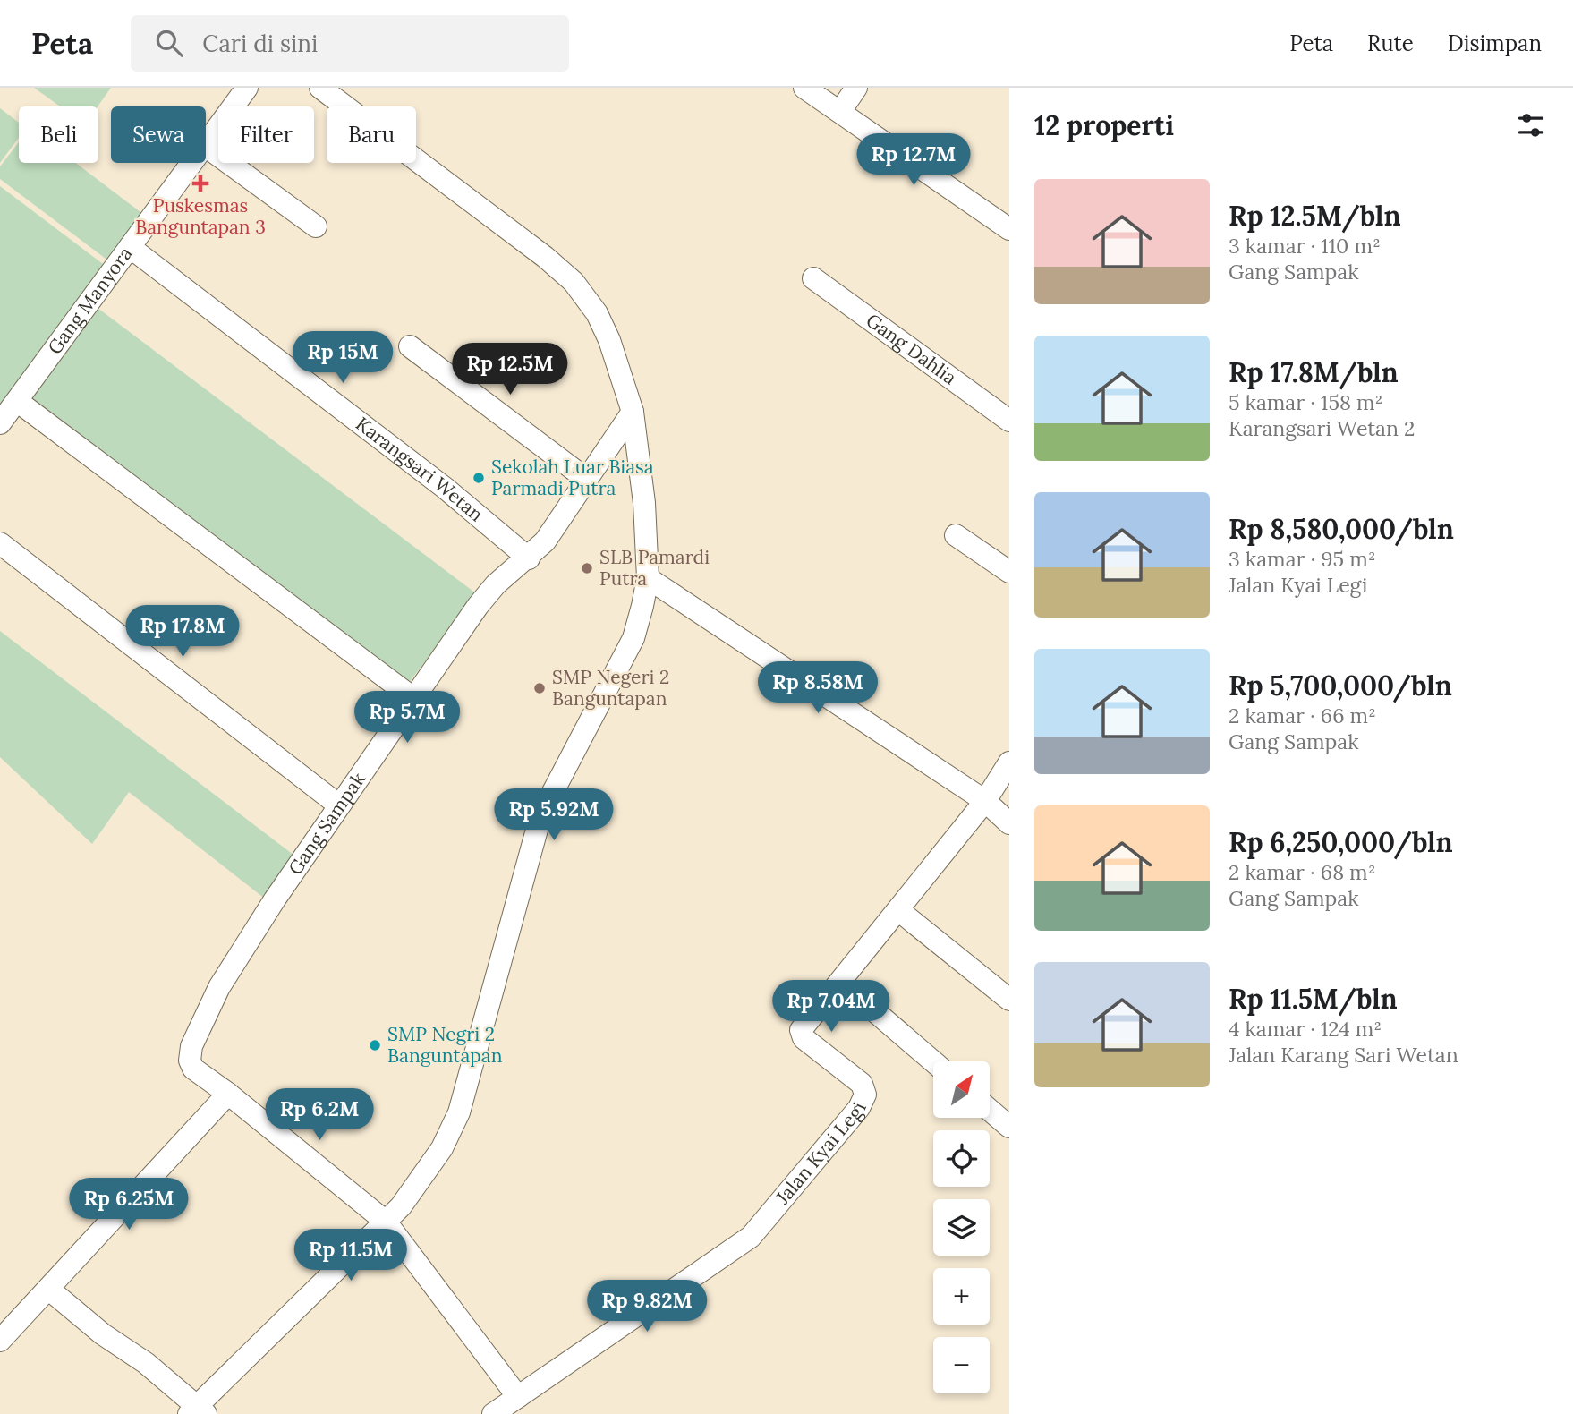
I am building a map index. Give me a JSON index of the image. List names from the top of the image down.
{
  "streets": {
    "street": [
      "Gang Manyora",
      "Gang Dahlia",
      "Karangsari Wetan",
      "Gang Sampak",
      "Jalan Kyai Legi"
    ]
  },
  "crossings": [
    ["Gang Manyora", "Karangsari Wetan"],
    ["Karangsari Wetan", "Gang Sampak"],
    ["Gang Sampak", "Jalan Kyai Legi"]
  ],
  "places": {
    "health": ["Puskesmas Banguntapan 3"],
    "other": [
      "Sekolah Luar Biasa Parmadi Putra",
      "SLB Pamardi Putra",
      "SMP Negeri 2 Banguntapan",
      "SMP Negri 2 Banguntapan"
    ]
  },
  "north": "top right",
  "page": {
    "header": "Peta",
    "search": "Cari di sini",
    "nav": ["Peta", "Rute", "Disimpan"],
    "heading": "12 properti",
    "chip": [
      "Beli",
      "Sewa",
      "Filter",
      "Baru"
    ],
    "price": [
      "Rp 12.7M",
      "Rp 15M",
      "Rp 12.5M",
      "Rp 17.8M",
      "Rp 8.58M",
      "Rp 5.7M",
      "Rp 5.92M",
      "Rp 7.04M",
      "Rp 6.2M",
      "Rp 6.25M",
      "Rp 11.5M",
      "Rp 9.82M"
    ],
    "list": [
      {
        "name": "Rp 12.5M/bln",
        "note": "3 kamar · 110 m² · Gang Sampak"
      },
      {
        "name": "Rp 17.8M/bln",
        "note": "5 kamar · 158 m² · Karangsari Wetan 2"
      },
      {
        "name": "Rp 8,580,000/bln",
        "note": "3 kamar · 95 m² · Jalan Kyai Legi"
      },
      {
        "name": "Rp 5,700,000/bln",
        "note": "2 kamar · 66 m² · Gang Sampak"
      },
      {
        "name": "Rp 6,250,000/bln",
        "note": "2 kamar · 68 m² · Gang Sampak"
      },
      {
        "name": "Rp 11.5M/bln",
        "note": "4 kamar · 124 m² · Jalan Karang Sari Wetan"
      }
    ],
    "map_buttons": ["+", "−"]
  }
}
